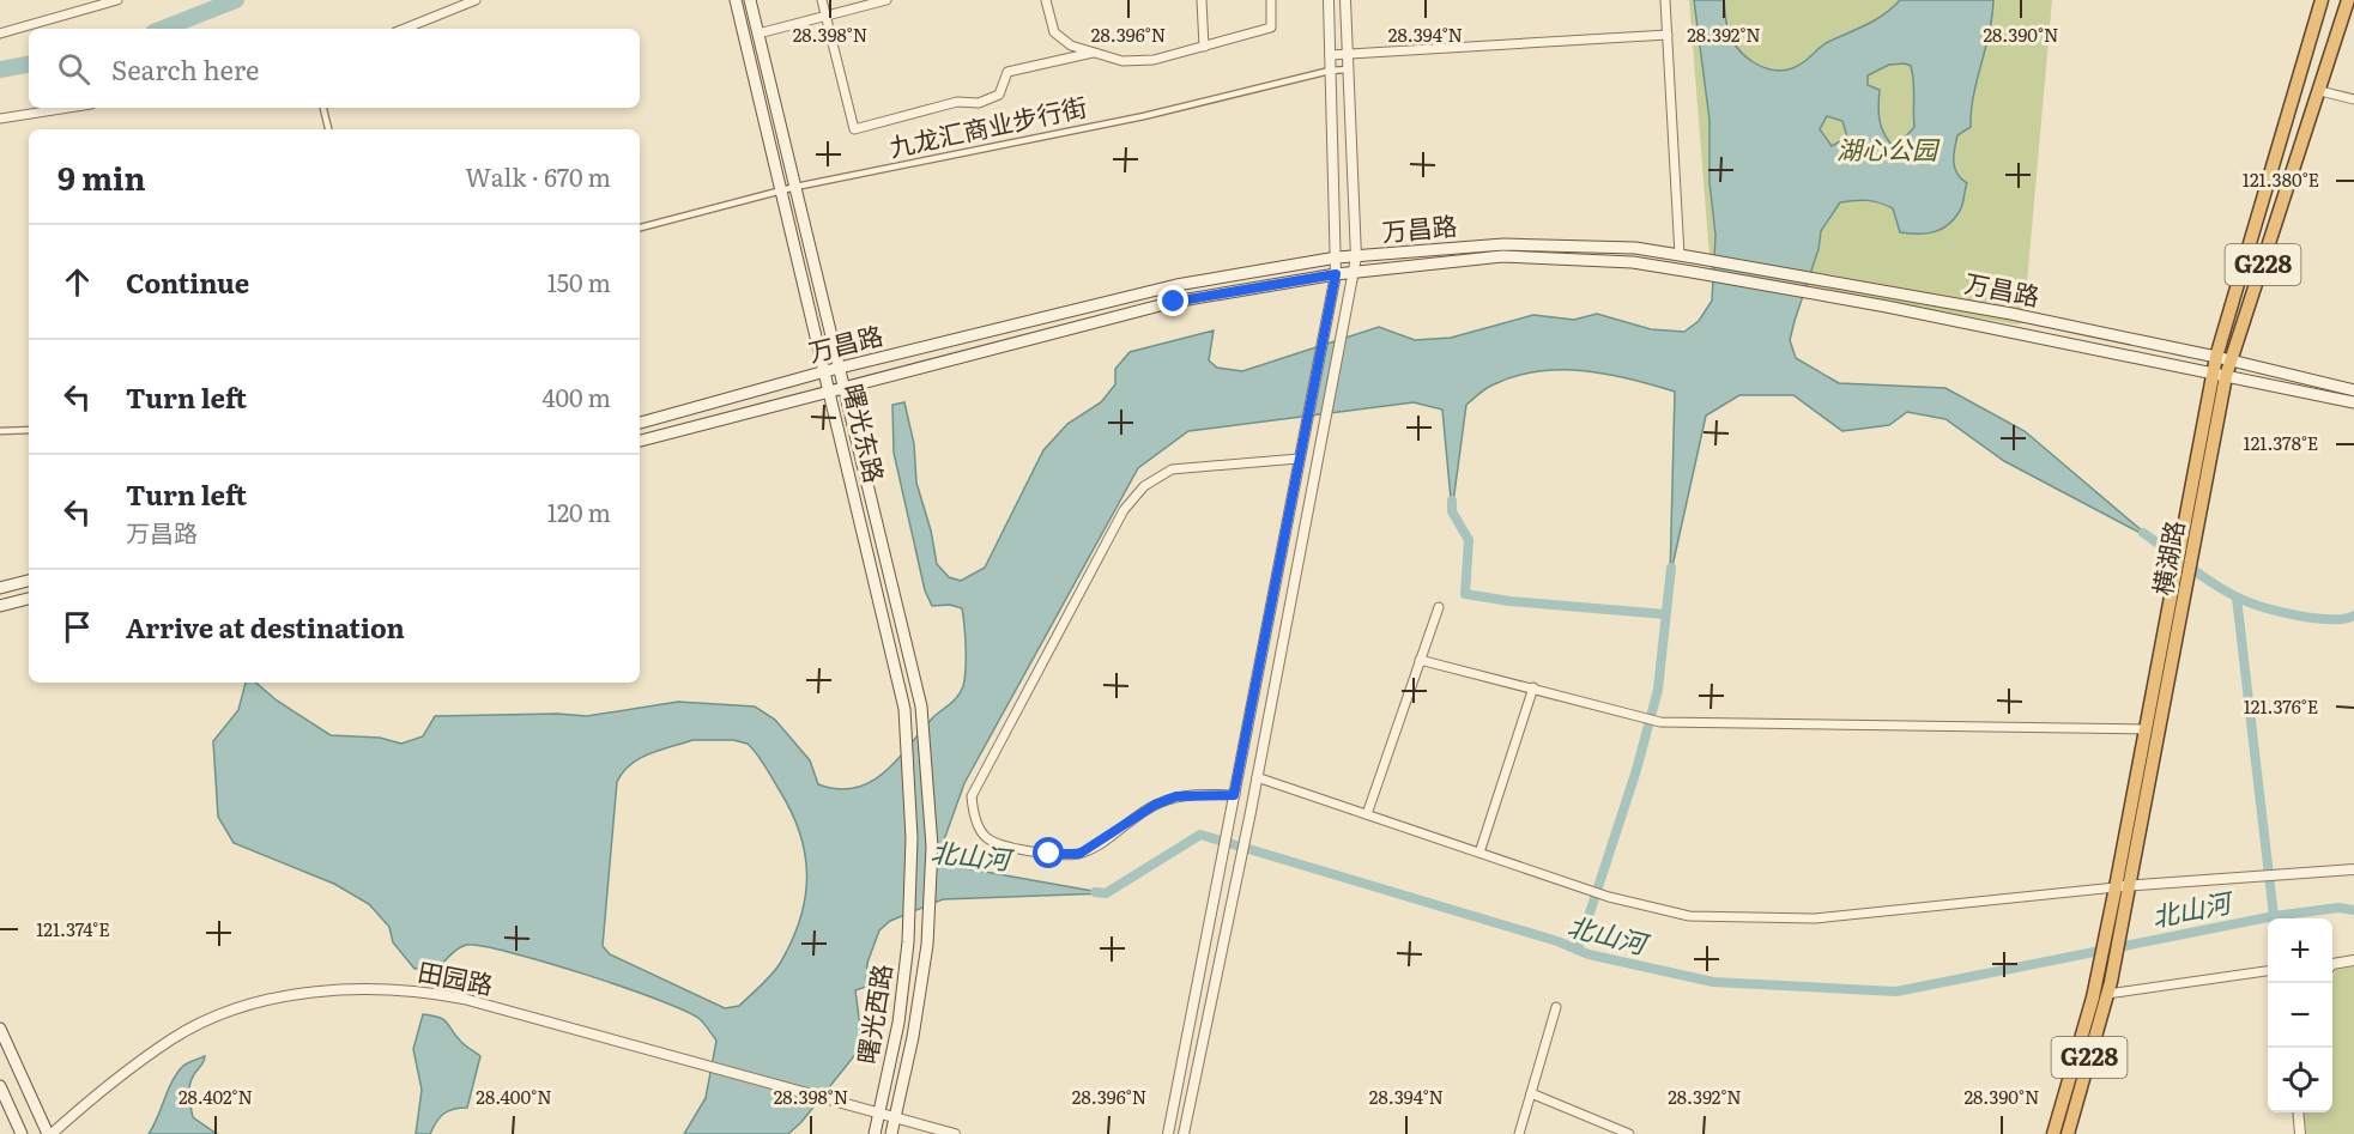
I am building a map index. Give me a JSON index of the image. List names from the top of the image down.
{
  "streets": {
    "highway": ["G228", "横湖路"],
    "main road": ["万昌路", "曙光东路", "曙光西路"],
    "street": ["九龙汇商业步行街", "田园路"]
  },
  "crossings": [
    ["九龙汇商业步行街", "曙光东路"],
    ["万昌路", "曙光东路"],
    ["万昌路", "横湖路"],
    ["曙光东路", "曙光西路"],
    ["田园路", "曙光西路"]
  ],
  "water": ["北山河"],
  "parks": ["湖心公园"],
  "page": {
    "search": "Search here",
    "heading": ["9 min", "Walk · 670 m"],
    "list": [
      ["Continue", "150 m"],
      ["Turn left", "400 m"],
      ["Turn left", "万昌路", "120 m"],
      "Arrive at destination"
    ],
    "map_buttons": ["+", "−"]
  },
  "coordinates": [
    "28.398°N",
    "28.396°N",
    "28.394°N",
    "28.392°N",
    "28.390°N",
    "121.380°E",
    "121.378°E",
    "121.376°E",
    "121.374°E",
    "28.402°N",
    "28.400°N"
  ]
}
